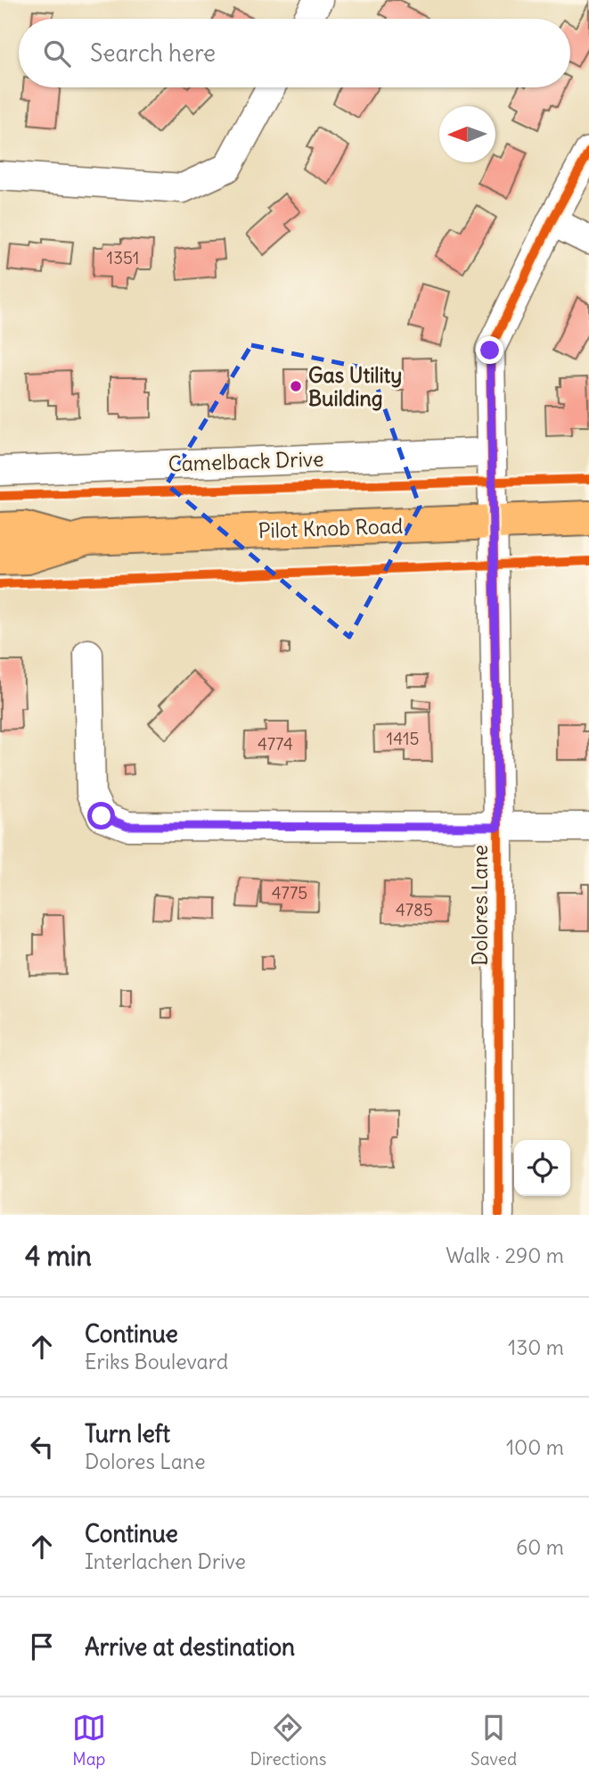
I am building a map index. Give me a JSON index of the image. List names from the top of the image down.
{
  "streets": {
    "main road": ["Pilot Knob Road"],
    "street": ["Camelback Drive", "Dolores Lane"]
  },
  "crossings": [
    ["Camelback Drive", "Dolores Lane"],
    ["Pilot Knob Road", "Dolores Lane"]
  ],
  "places": ["Gas Utility Building"],
  "house_numbers": [
    "1351",
    "1415",
    "4774",
    "4775",
    "4785"
  ],
  "north": "left",
  "page": {
    "search": "Search here",
    "heading": ["4 min", "Walk · 290 m"],
    "list": [
      ["Continue", "Eriks Boulevard", "130 m"],
      ["Turn left", "Dolores Lane", "100 m"],
      ["Continue", "Interlachen Drive", "60 m"],
      "Arrive at destination"
    ],
    "nav": ["Map", "Directions", "Saved"]
  }
}
